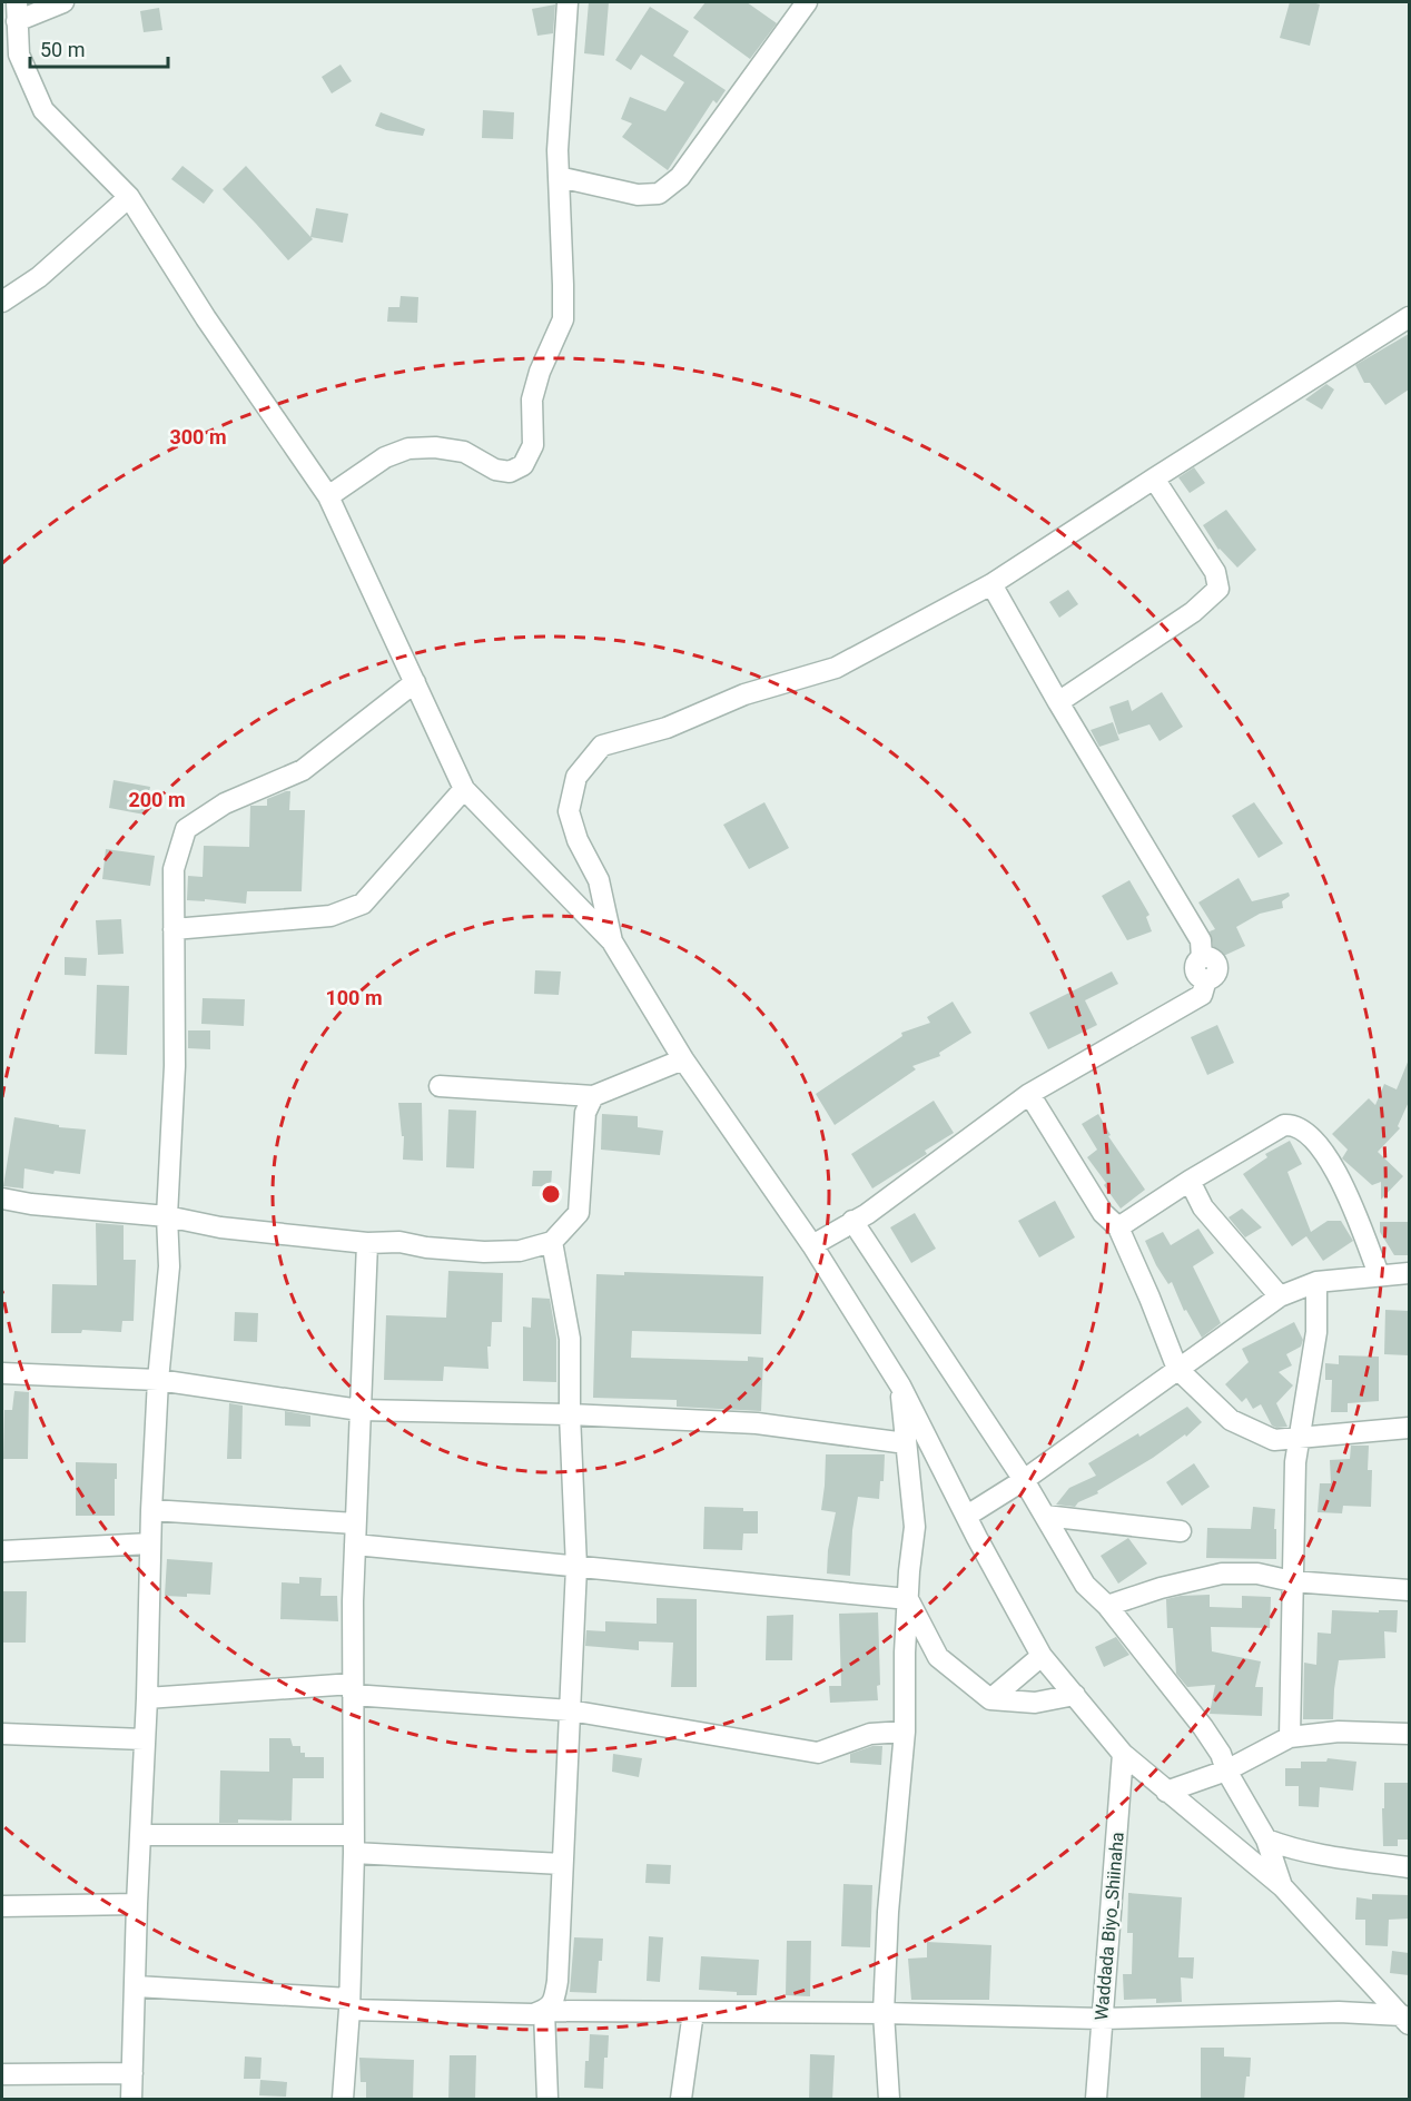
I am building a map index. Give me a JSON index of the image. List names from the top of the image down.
{
  "streets": {
    "street": ["Waddada Biyo_Shiinaha"]
  },
  "scale_bar": "50 m",
  "rings": ["300 m", "200 m", "100 m"]
}
